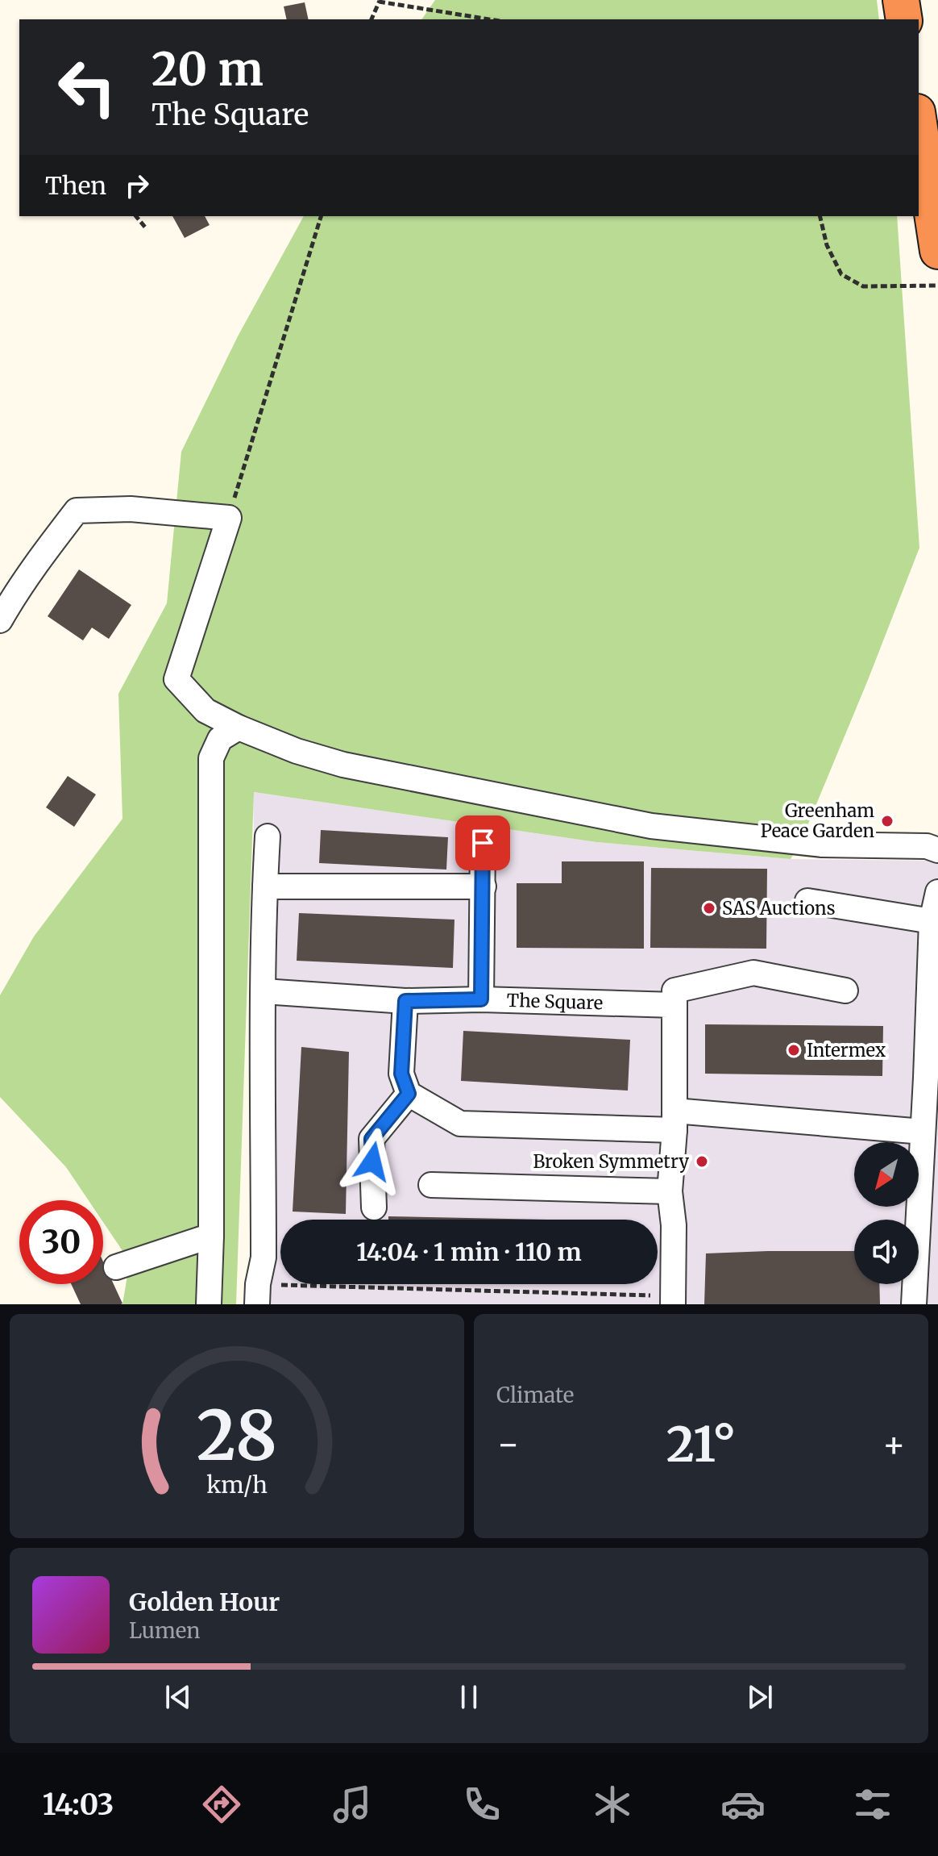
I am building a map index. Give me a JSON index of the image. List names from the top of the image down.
{
  "streets": {
    "street": ["The Square"]
  },
  "places": [
    "Greenham Peace Garden",
    "SAS Auctions",
    "Intermex",
    "Broken Symmetry"
  ],
  "north": "bottom left",
  "page": {
    "turn": ["20 m", "The Square"],
    "then": "Then",
    "limit": "30",
    "trip": "14:04 · 1 min · 110 m",
    "tile": "Climate",
    "heat": ["−", "21°", "+"],
    "song": ["Golden Hour", "Lumen"],
    "tabs": "14:03",
    "gauge": ["28", "km/h"]
  }
}
